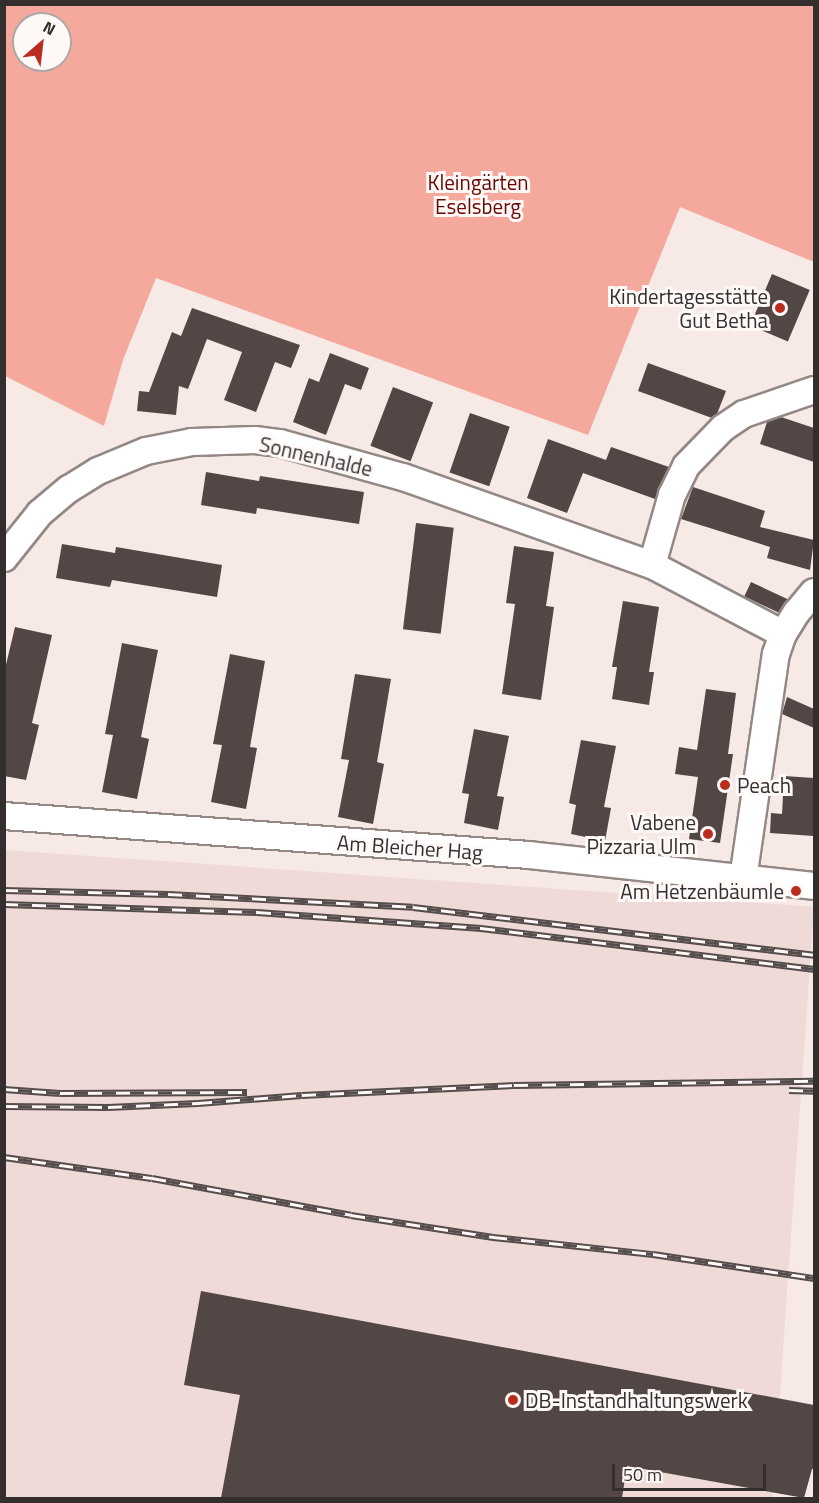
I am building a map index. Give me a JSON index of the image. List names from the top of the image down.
{
  "streets": {
    "street": ["Sonnenhalde", "Am Bleicher Hag"]
  },
  "parks": ["Kleingärten Eselsberg"],
  "places": [
    "Kindertagesstätte Gut Betha",
    "Peach",
    "Vabene Pizzaria Ulm",
    "Am Hetzenbäumle",
    "DB-Instandhaltungswerk"
  ],
  "scale_bar": "50 m",
  "north": "top right"
}
